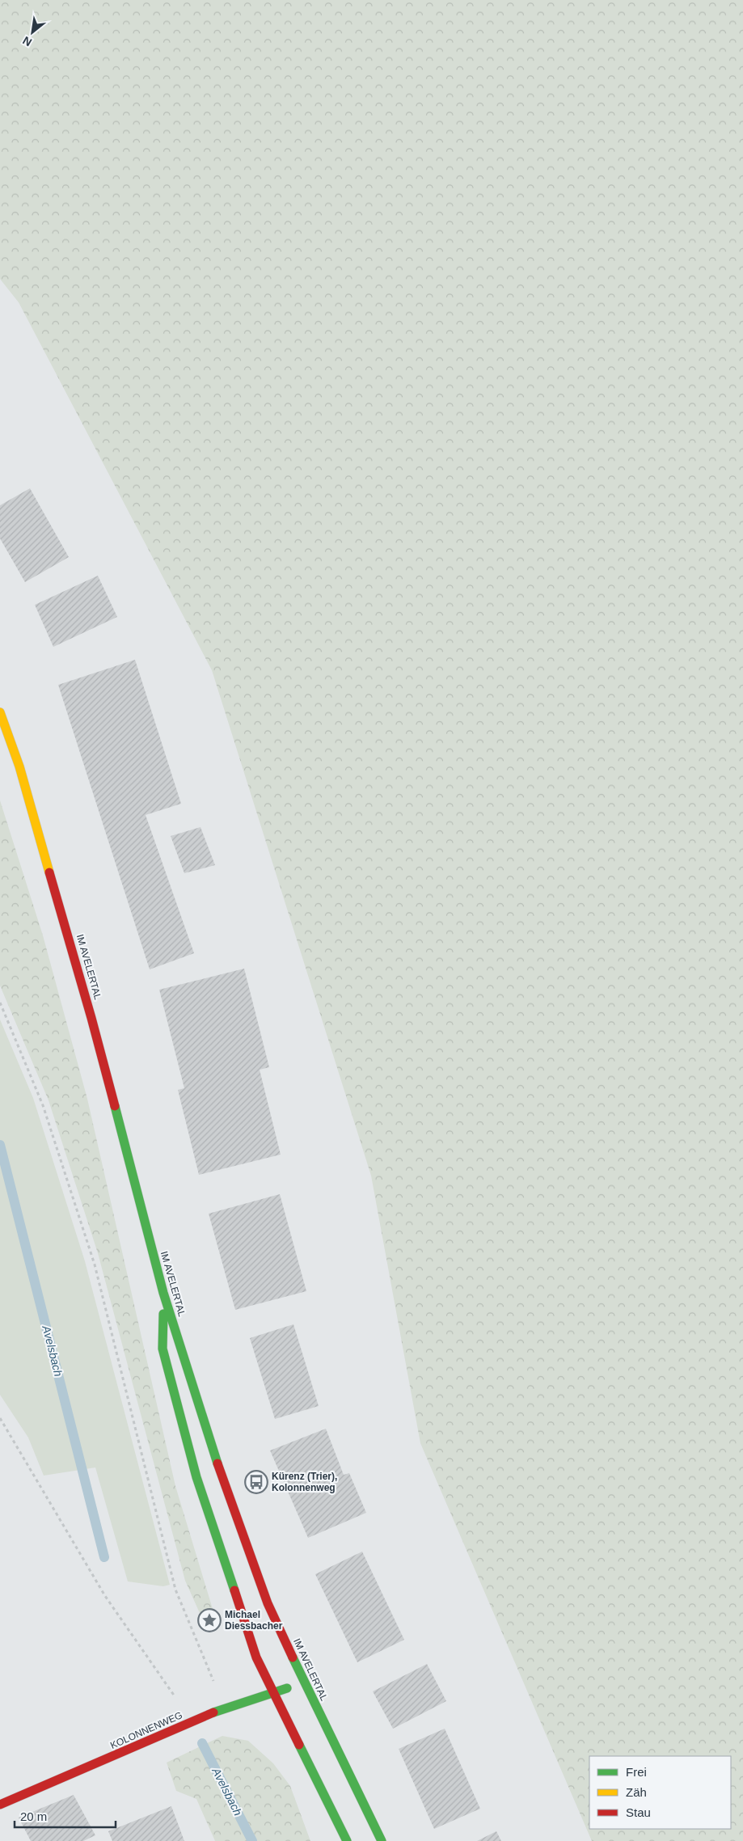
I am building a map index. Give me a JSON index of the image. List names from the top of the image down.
{
  "streets": {
    "main road": ["IM AVELERTAL", "KOLONNENWEG"]
  },
  "crossings": [
    ["IM AVELERTAL", "KOLONNENWEG"]
  ],
  "water": ["Avelsbach"],
  "places": {
    "bus stop": ["Kürenz (Trier), Kolonnenweg"],
    "place": ["Michael Diessbacher"]
  },
  "legend": ["Frei", "Zäh", "Stau"],
  "scale_bar": "20 m",
  "north": "bottom left"
}
